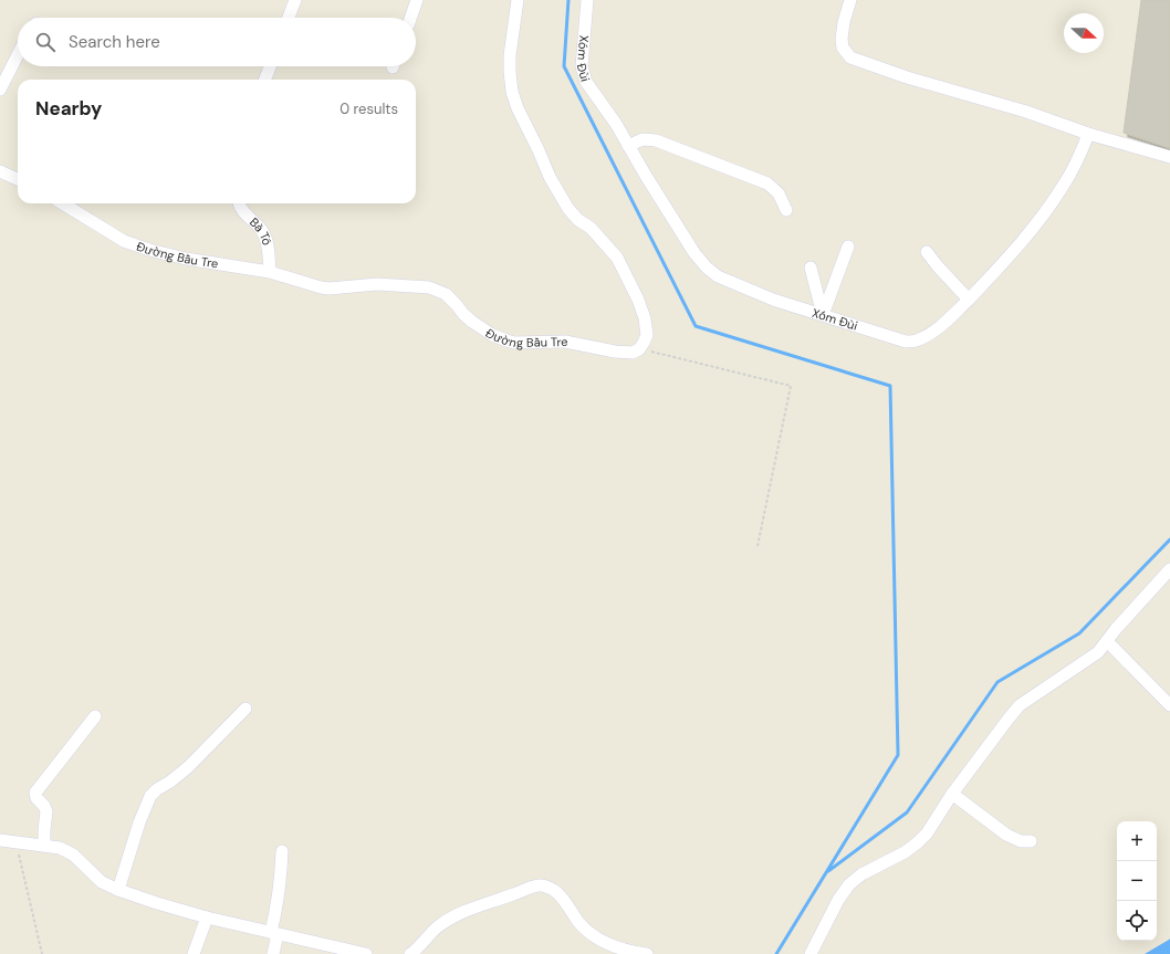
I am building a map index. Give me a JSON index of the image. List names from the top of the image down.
{
  "streets": {
    "street": ["Xóm Đùi", "Bà Tô", "Đường Bầu Tre"]
  },
  "crossings": [
    ["Bà Tô", "Đường Bầu Tre"]
  ],
  "north": "right",
  "page": {
    "search": "Search here",
    "heading": ["Nearby", "0 results"],
    "map_buttons": ["+", "−"]
  }
}
